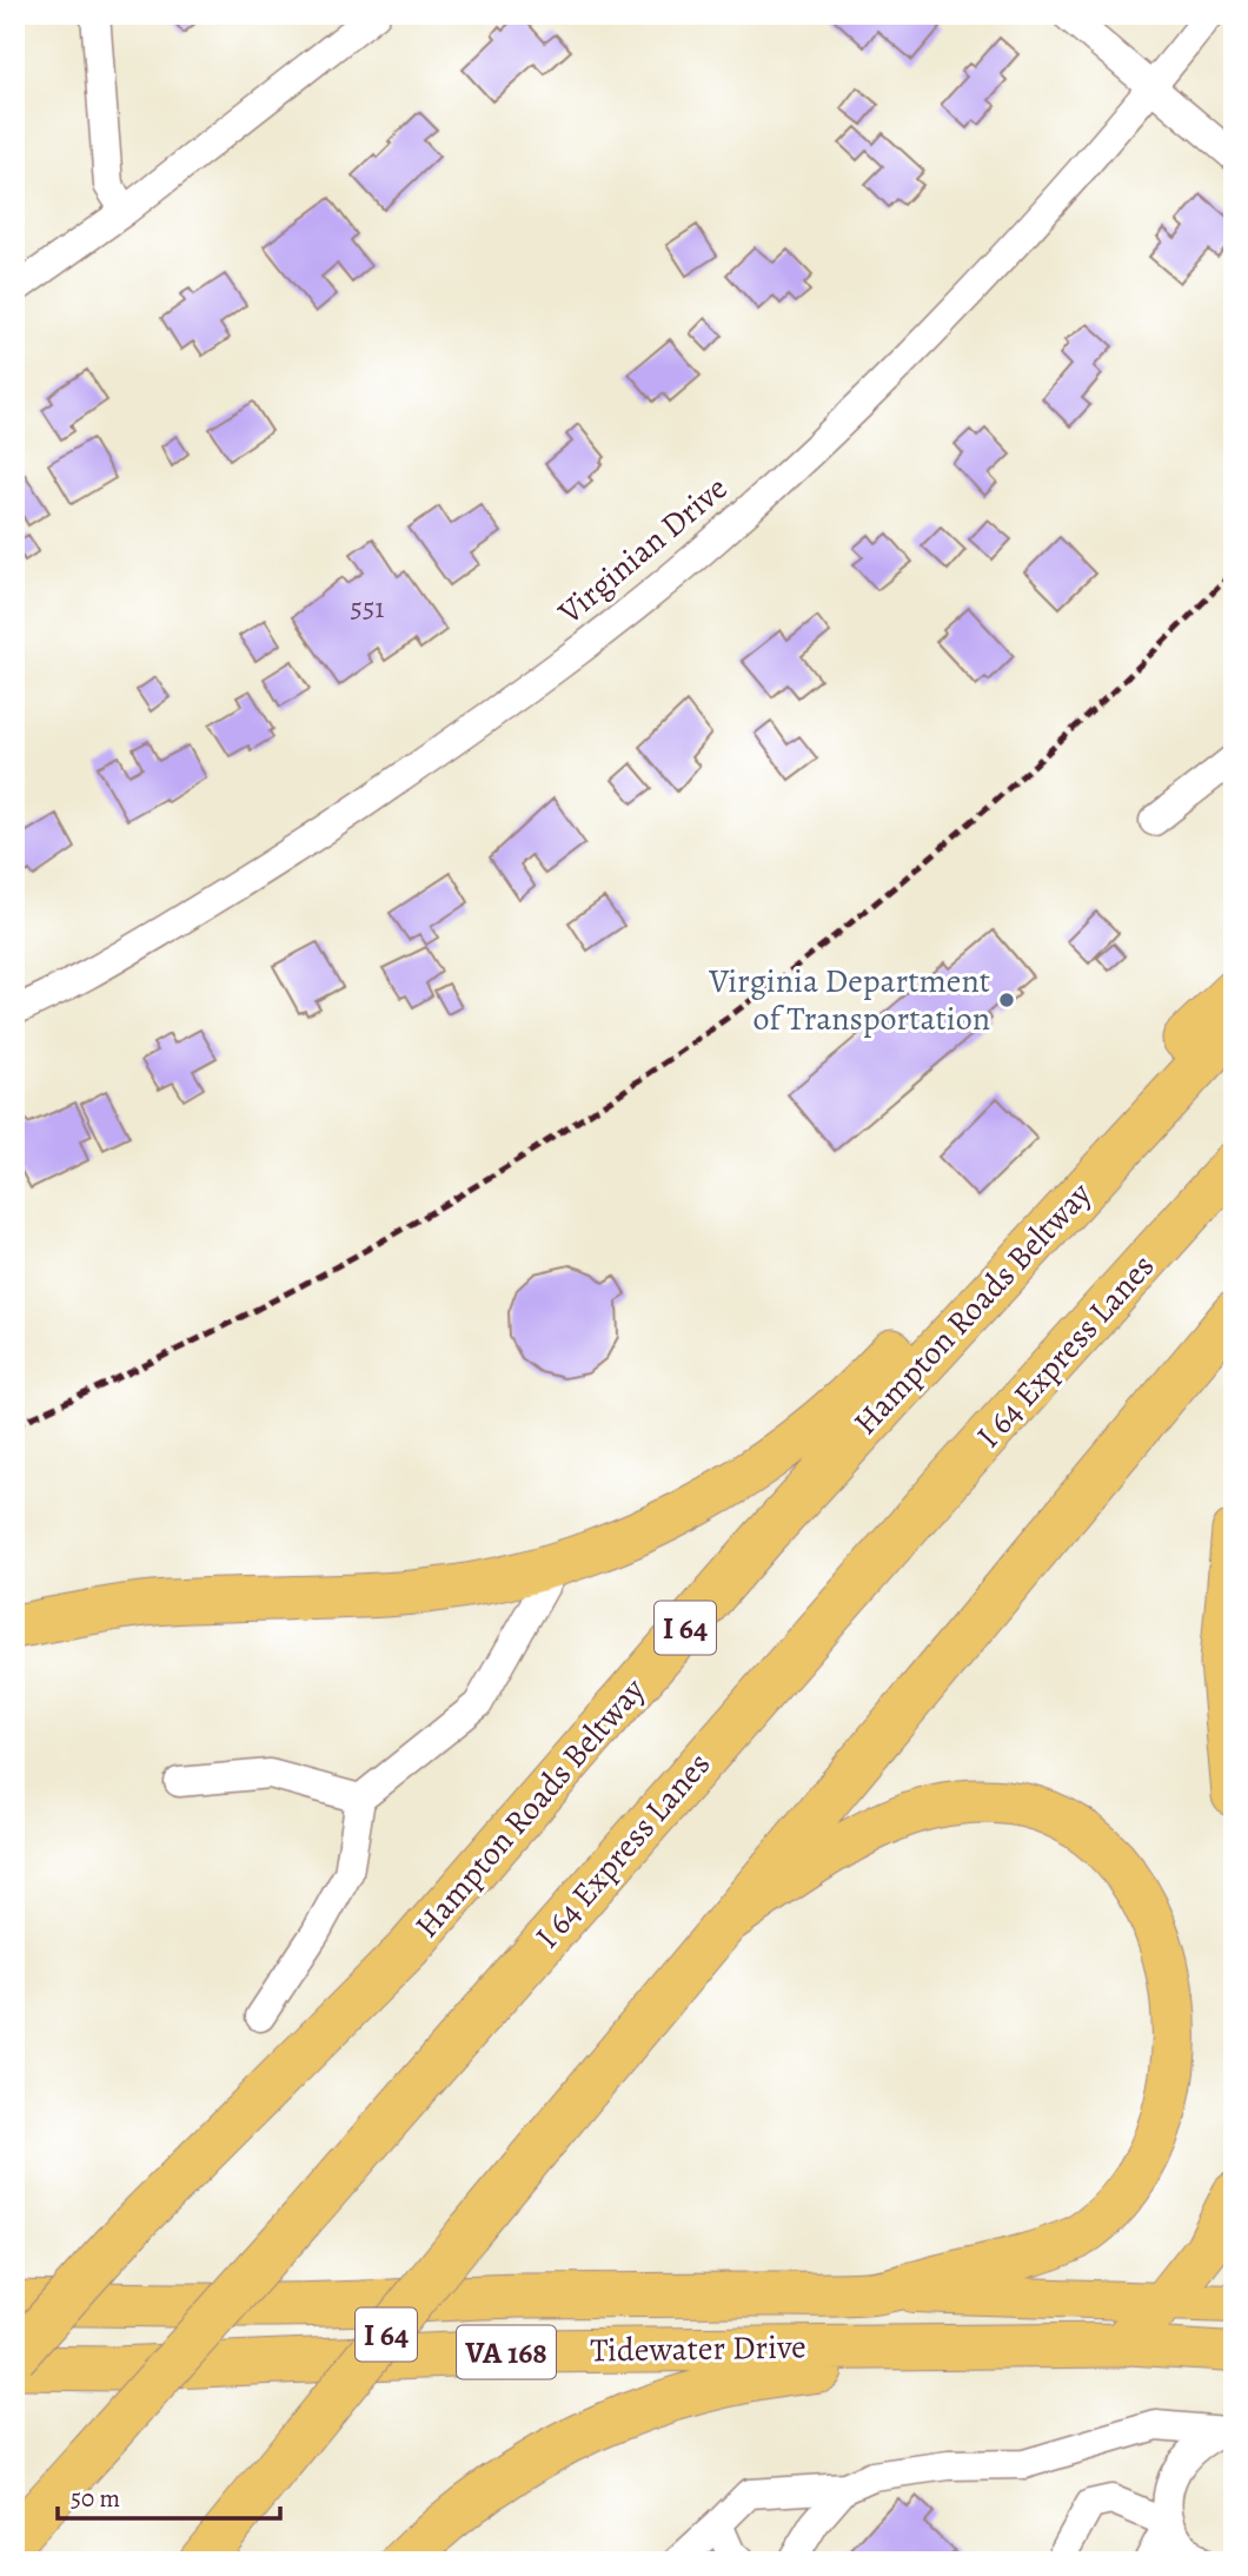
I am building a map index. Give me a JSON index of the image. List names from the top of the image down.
{
  "streets": {
    "highway": [
      "Hampton Roads Beltway",
      "I 64 Express Lanes",
      "I 64",
      "Tidewater Drive",
      "VA 168"
    ],
    "street": ["Virginian Drive"]
  },
  "places": ["Virginia Department of Transportation"],
  "house_numbers": ["551"],
  "scale_bar": "50 m"
}
